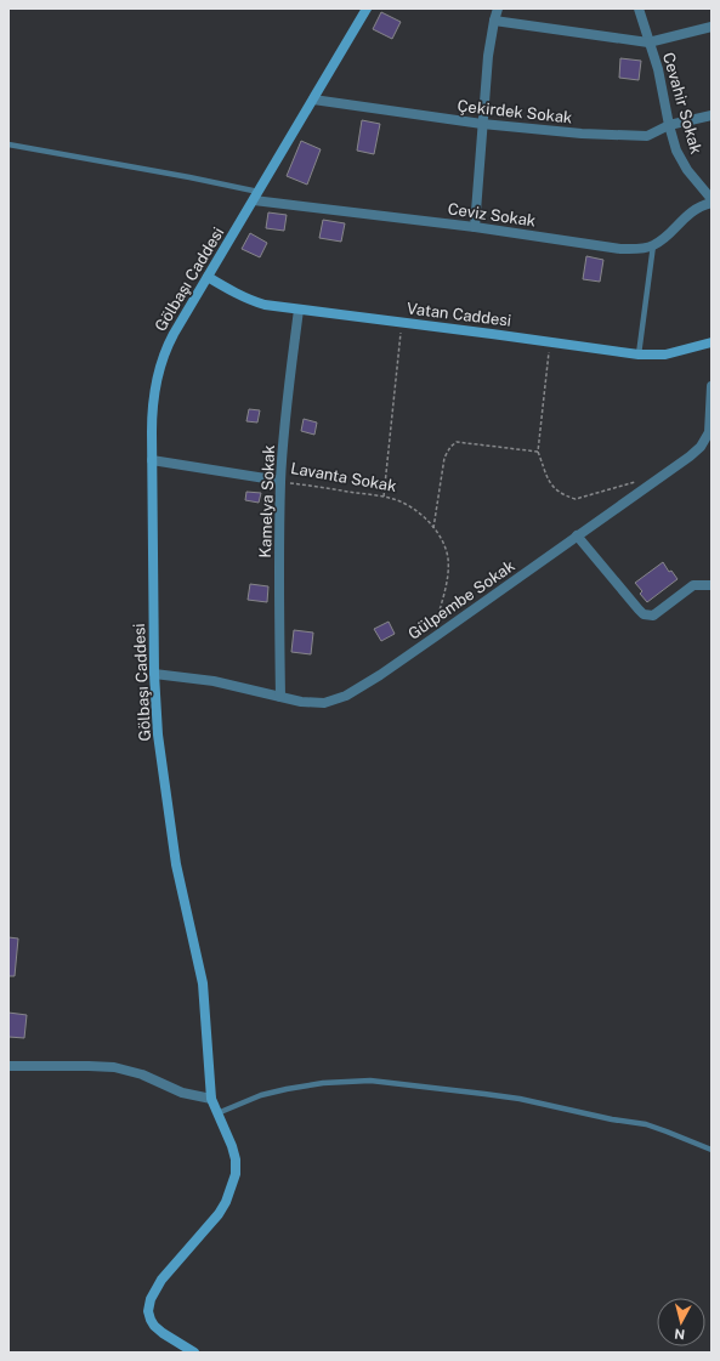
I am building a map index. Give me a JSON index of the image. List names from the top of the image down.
{
  "streets": {
    "street": [
      "Cevahir Sokak",
      "Çekirdek Sokak",
      "Ceviz Sokak",
      "Gölbaşı Caddesi",
      "Vatan Caddesi",
      "Lavanta Sokak",
      "Kamelya Sokak",
      "Gülpembe Sokak"
    ]
  },
  "crossings": [
    ["Cevahir Sokak", "Çekirdek Sokak"],
    ["Çekirdek Sokak", "Gölbaşı Caddesi"],
    ["Ceviz Sokak", "Gölbaşı Caddesi"],
    ["Gölbaşı Caddesi", "Vatan Caddesi"],
    ["Gölbaşı Caddesi", "Lavanta Sokak"],
    ["Gölbaşı Caddesi", "Gülpembe Sokak"],
    ["Vatan Caddesi", "Kamelya Sokak"],
    ["Lavanta Sokak", "Kamelya Sokak"],
    ["Lavanta Sokak", "Gülpembe Sokak"],
    ["Kamelya Sokak", "Gülpembe Sokak"]
  ],
  "north": "bottom"
}
